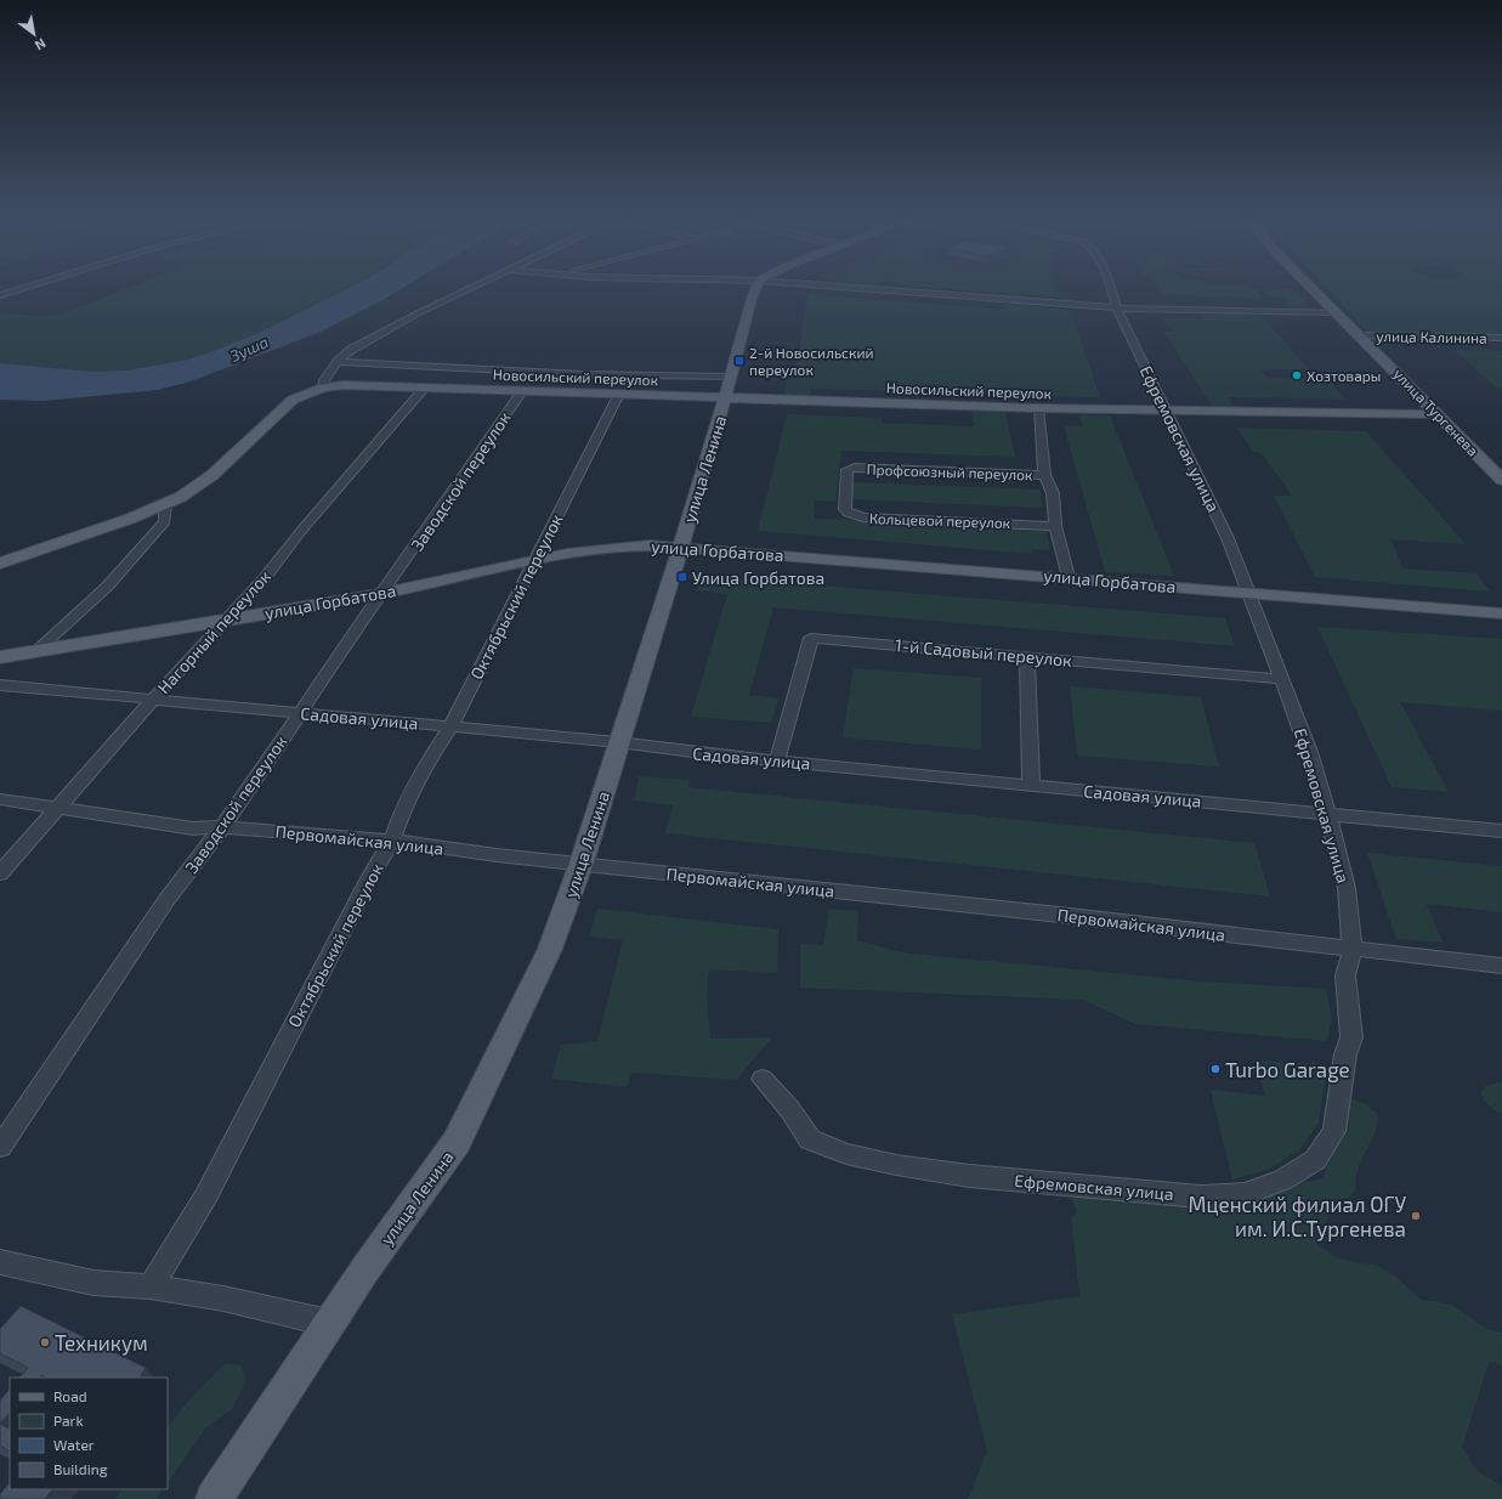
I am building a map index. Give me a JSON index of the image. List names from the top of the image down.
{
  "streets": {
    "main road": [
      "Новосильский переулок",
      "улица Тургенева",
      "улица Ленина",
      "улица Горбатова"
    ],
    "street": [
      "улица Калинина",
      "Ефремовская улица",
      "Профсоюзный переулок",
      "Заводской переулок",
      "Кольцевой переулок",
      "Октябрьский переулок",
      "Нагорный переулок",
      "1-й Садовый переулок",
      "Садовая улица",
      "Первомайская улица"
    ]
  },
  "crossings": [
    ["улица Калинина", "улица Тургенева"],
    ["Новосильский переулок", "улица Тургенева"],
    ["Новосильский переулок", "Ефремовская улица"],
    ["Новосильский переулок", "улица Ленина"],
    ["Новосильский переулок", "Заводской переулок"],
    ["Новосильский переулок", "Октябрьский переулок"],
    ["Новосильский переулок", "Нагорный переулок"],
    ["Ефремовская улица", "улица Горбатова"],
    ["Ефремовская улица", "1-й Садовый переулок"],
    ["Ефремовская улица", "Садовая улица"],
    ["Ефремовская улица", "Первомайская улица"],
    ["улица Ленина", "улица Горбатова"],
    ["улица Ленина", "Садовая улица"],
    ["улица Ленина", "Первомайская улица"],
    ["Профсоюзный переулок", "Кольцевой переулок"],
    ["Заводской переулок", "улица Горбатова"],
    ["Заводской переулок", "Садовая улица"],
    ["Заводской переулок", "Первомайская улица"],
    ["улица Горбатова", "Октябрьский переулок"],
    ["улица Горбатова", "Нагорный переулок"],
    ["Октябрьский переулок", "Садовая улица"],
    ["Октябрьский переулок", "Первомайская улица"],
    ["Нагорный переулок", "Садовая улица"],
    ["Нагорный переулок", "Первомайская улица"],
    ["1-й Садовый переулок", "Садовая улица"]
  ],
  "water": ["Зуша"],
  "places": {
    "transit": ["2-й Новосильский переулок", "Улица Горбатова"],
    "other": [
      "Хозтовары",
      "Turbo Garage",
      "Мценский филиал ОГУ им. И.С.Тургенева",
      "Техникум"
    ]
  },
  "legend": [
    "Road",
    "Park",
    "Water",
    "Building"
  ],
  "north": "bottom right"
}
